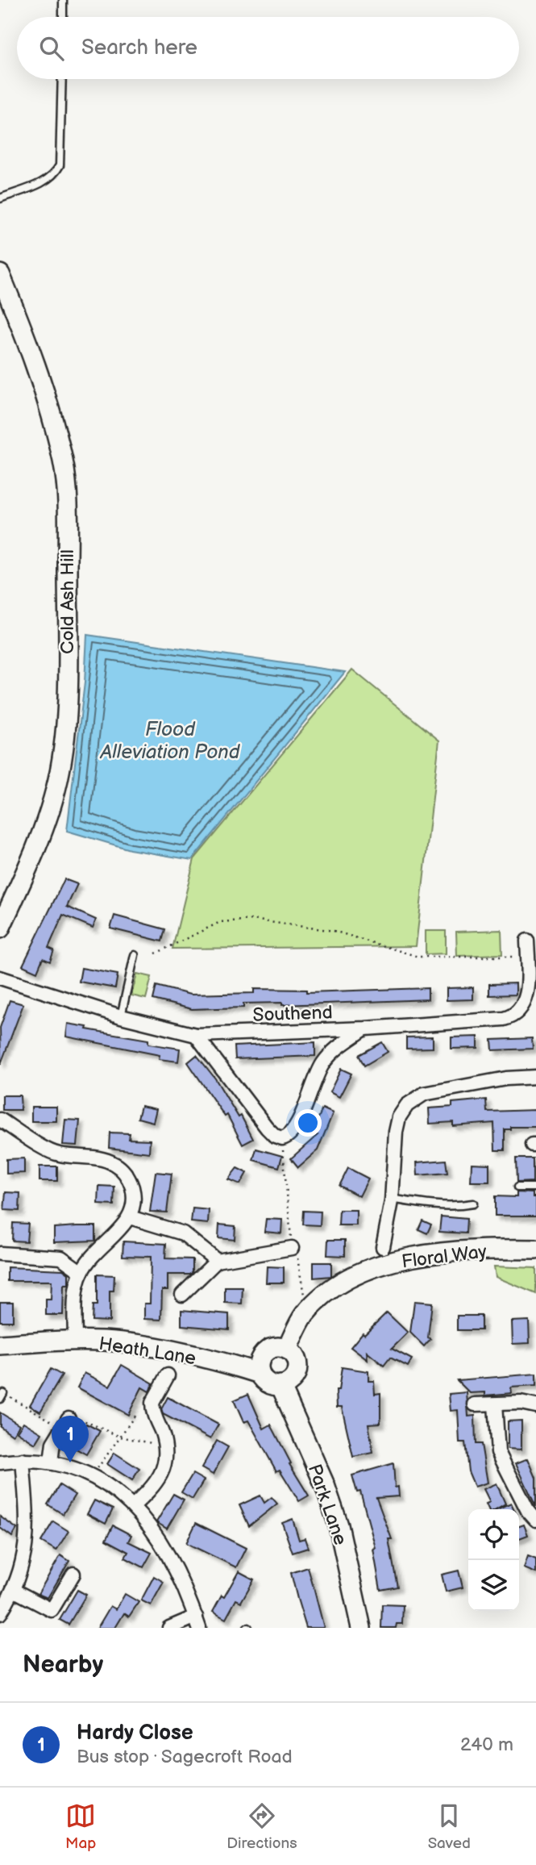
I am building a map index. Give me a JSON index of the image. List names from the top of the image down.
{
  "streets": {
    "street": [
      "Cold Ash Hill",
      "Southend",
      "Floral Way",
      "Heath Lane",
      "Park Lane"
    ]
  },
  "crossings": [
    ["Floral Way", "Heath Lane"],
    ["Floral Way", "Park Lane"],
    ["Heath Lane", "Park Lane"]
  ],
  "water": ["Flood Alleviation Pond"],
  "page": {
    "search": "Search here",
    "pins": "1",
    "heading": "Nearby",
    "list": [
      {
        "mark": "1",
        "name": "Hardy Close",
        "note": "Bus stop · Sagecroft Road",
        "value": "240 m"
      }
    ],
    "nav": ["Map", "Directions", "Saved"]
  }
}
